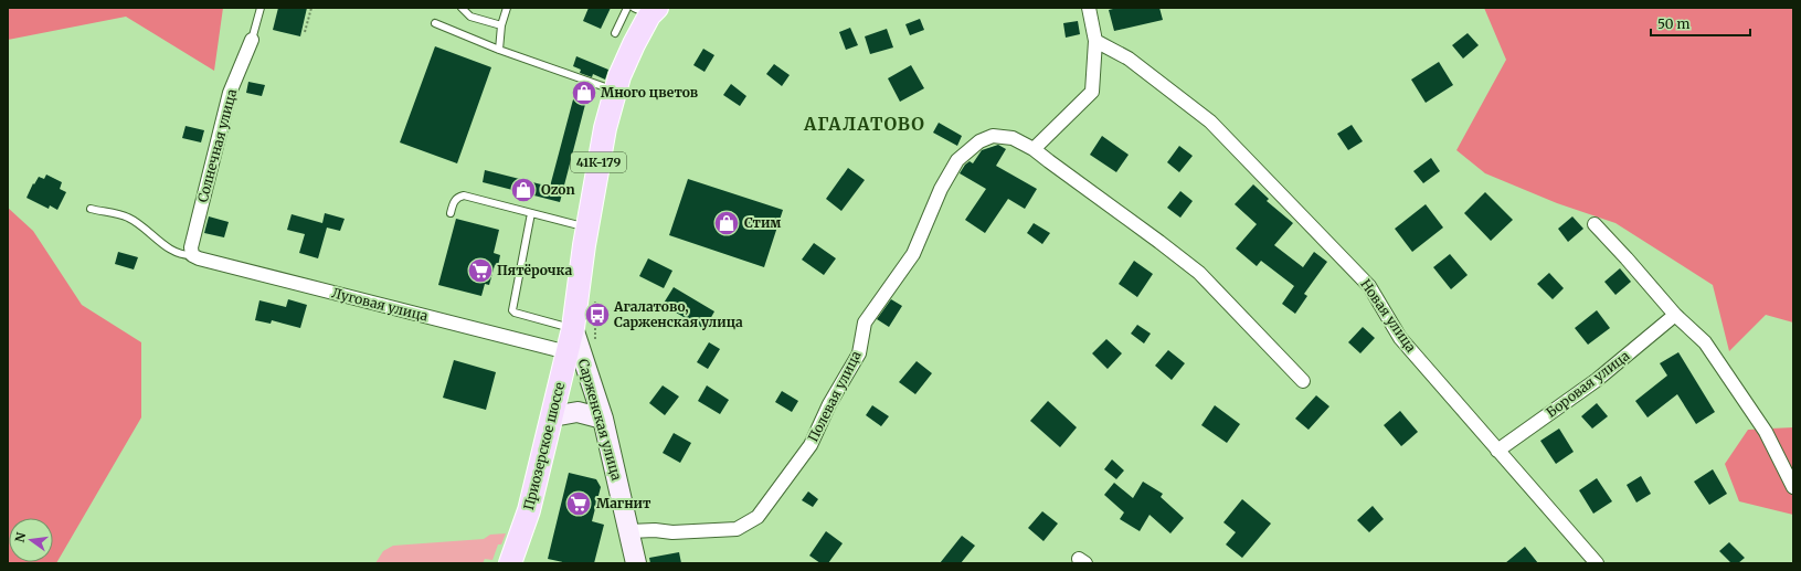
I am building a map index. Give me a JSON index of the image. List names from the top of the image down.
{
  "streets": {
    "main road": ["41К-179", "Сарженская улица", "Приозерское шоссе"],
    "street": [
      "Солнечная улица",
      "Луговая улица",
      "Новая улица",
      "Боровая улица",
      "Полевая улица"
    ]
  },
  "crossings": [
    ["Солнечная улица", "Луговая улица"],
    ["41К-179", "Сарженская улица"],
    ["41К-179", "Приозерское шоссе"],
    ["Луговая улица", "Приозерское шоссе"],
    ["Новая улица", "Боровая улица"],
    ["Полевая улица", "Сарженская улица"],
    ["Сарженская улица", "Приозерское шоссе"]
  ],
  "districts": ["АГАЛАТОВО"],
  "places": {
    "shop": ["Много цветов", "Ozon", "Стим"],
    "supermarket": ["Пятёрочка", "Магнит"],
    "bus stop": ["Агалатово, Сарженская улица"]
  },
  "scale_bar": "50 m",
  "north": "left"
}
